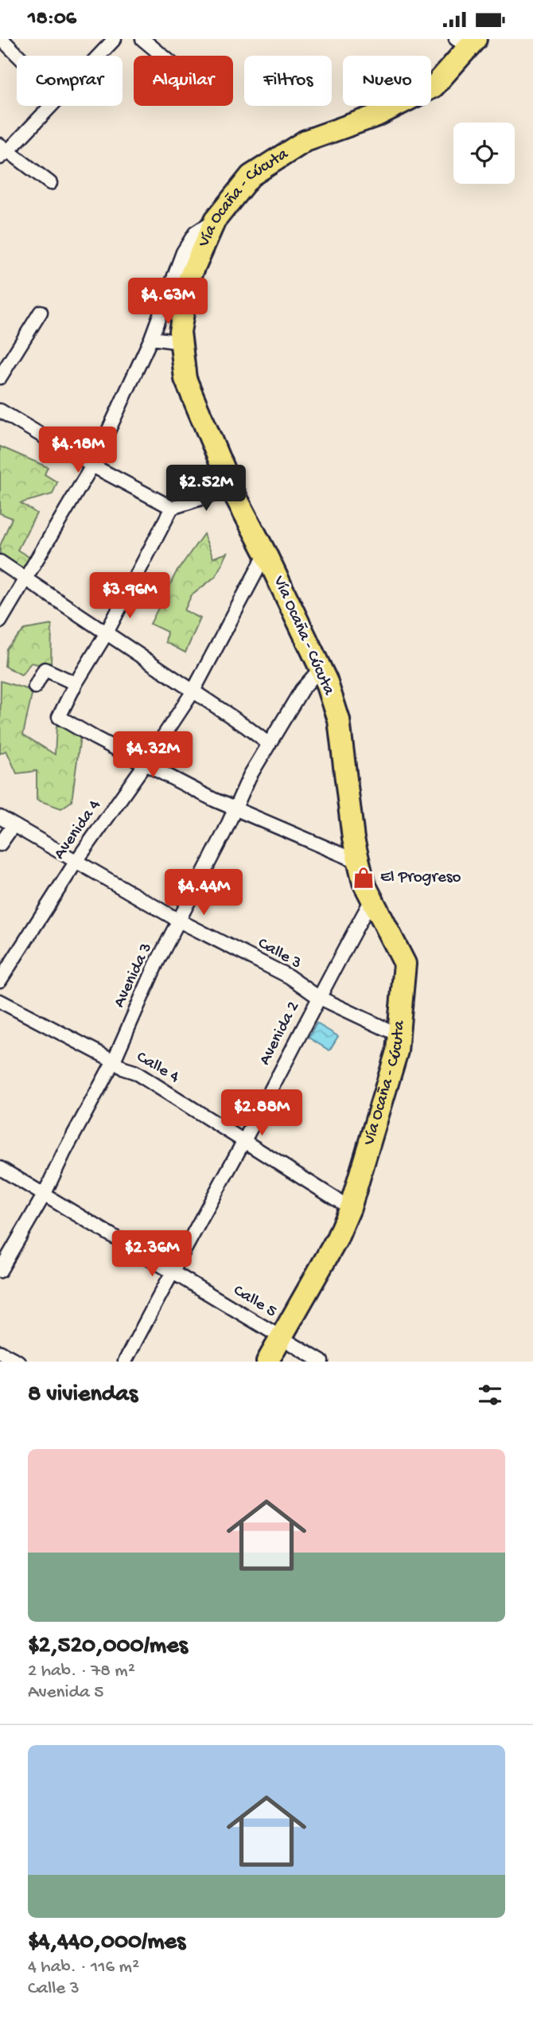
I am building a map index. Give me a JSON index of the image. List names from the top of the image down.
{
  "streets": {
    "main road": ["Vía Ocaña - Cúcuta"],
    "street": [
      "Avenida 4",
      "Calle 3",
      "Avenida 3",
      "Avenida 2",
      "Calle 4",
      "Calle 5"
    ]
  },
  "crossings": [
    ["Vía Ocaña - Cúcuta", "Avenida 4"],
    ["Vía Ocaña - Cúcuta", "Calle 3"],
    ["Vía Ocaña - Cúcuta", "Avenida 3"],
    ["Vía Ocaña - Cúcuta", "Avenida 2"],
    ["Vía Ocaña - Cúcuta", "Calle 4"],
    ["Vía Ocaña - Cúcuta", "Calle 5"],
    ["Avenida 4", "Calle 3"],
    ["Calle 3", "Avenida 3"],
    ["Calle 3", "Avenida 2"],
    ["Avenida 3", "Calle 4"],
    ["Avenida 3", "Calle 5"],
    ["Avenida 2", "Calle 4"],
    ["Avenida 2", "Calle 5"]
  ],
  "places": {
    "shop": ["El Progreso"]
  },
  "page": {
    "status": "18:06",
    "chip": [
      "Comprar",
      "Alquilar",
      "Filtros",
      "Nuevo"
    ],
    "price": [
      "$4.63M",
      "$4.18M",
      "$2.52M",
      "$3.96M",
      "$4.32M",
      "$4.44M",
      "$2.88M",
      "$2.36M"
    ],
    "heading": "8 viviendas",
    "list": [
      {
        "name": "$2,520,000/mes",
        "note": "2 hab. · 78 m² · Avenida 5"
      },
      {
        "name": "$4,440,000/mes",
        "note": "4 hab. · 116 m² · Calle 3"
      }
    ]
  }
}
